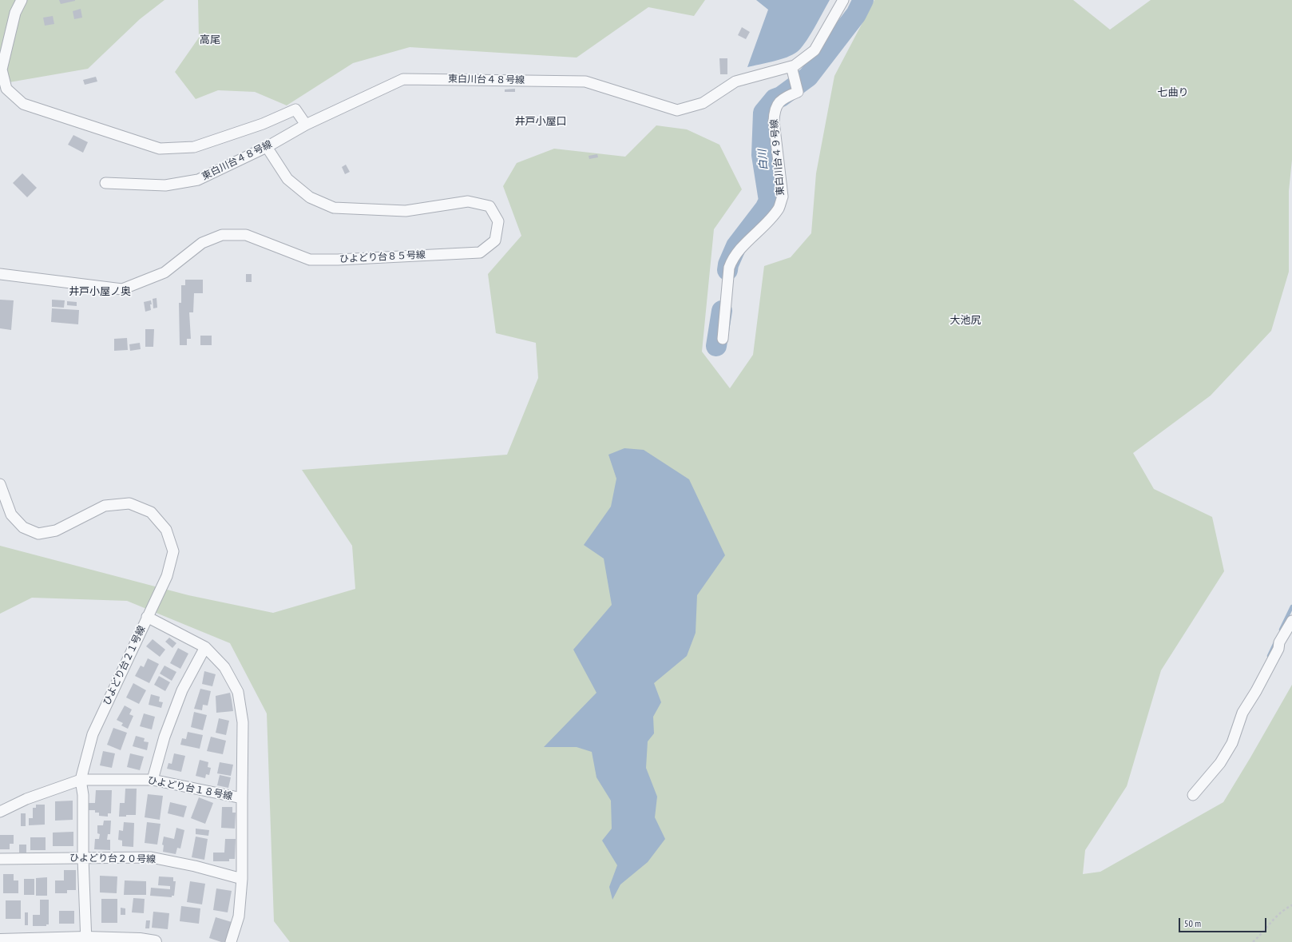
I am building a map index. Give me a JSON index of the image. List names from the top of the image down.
{
  "streets": {
    "street": [
      "東白川台４８号線",
      "東白川台４９号線",
      "ひよどり台８５号線",
      "ひよどり台２１号線",
      "ひよどり台１８号線",
      "ひよどり台２０号線"
    ]
  },
  "crossings": [
    ["東白川台４８号線", "東白川台４９号線"],
    ["東白川台４８号線", "ひよどり台８５号線"],
    ["ひよどり台２１号線", "ひよどり台１８号線"],
    ["ひよどり台２１号線", "ひよどり台２０号線"],
    ["ひよどり台１８号線", "ひよどり台２０号線"]
  ],
  "districts": [
    "高尾",
    "七曲り",
    "井戸小屋口",
    "井戸小屋ノ奥",
    "大池尻"
  ],
  "water": ["白川"],
  "scale_bar": "50 m"
}
